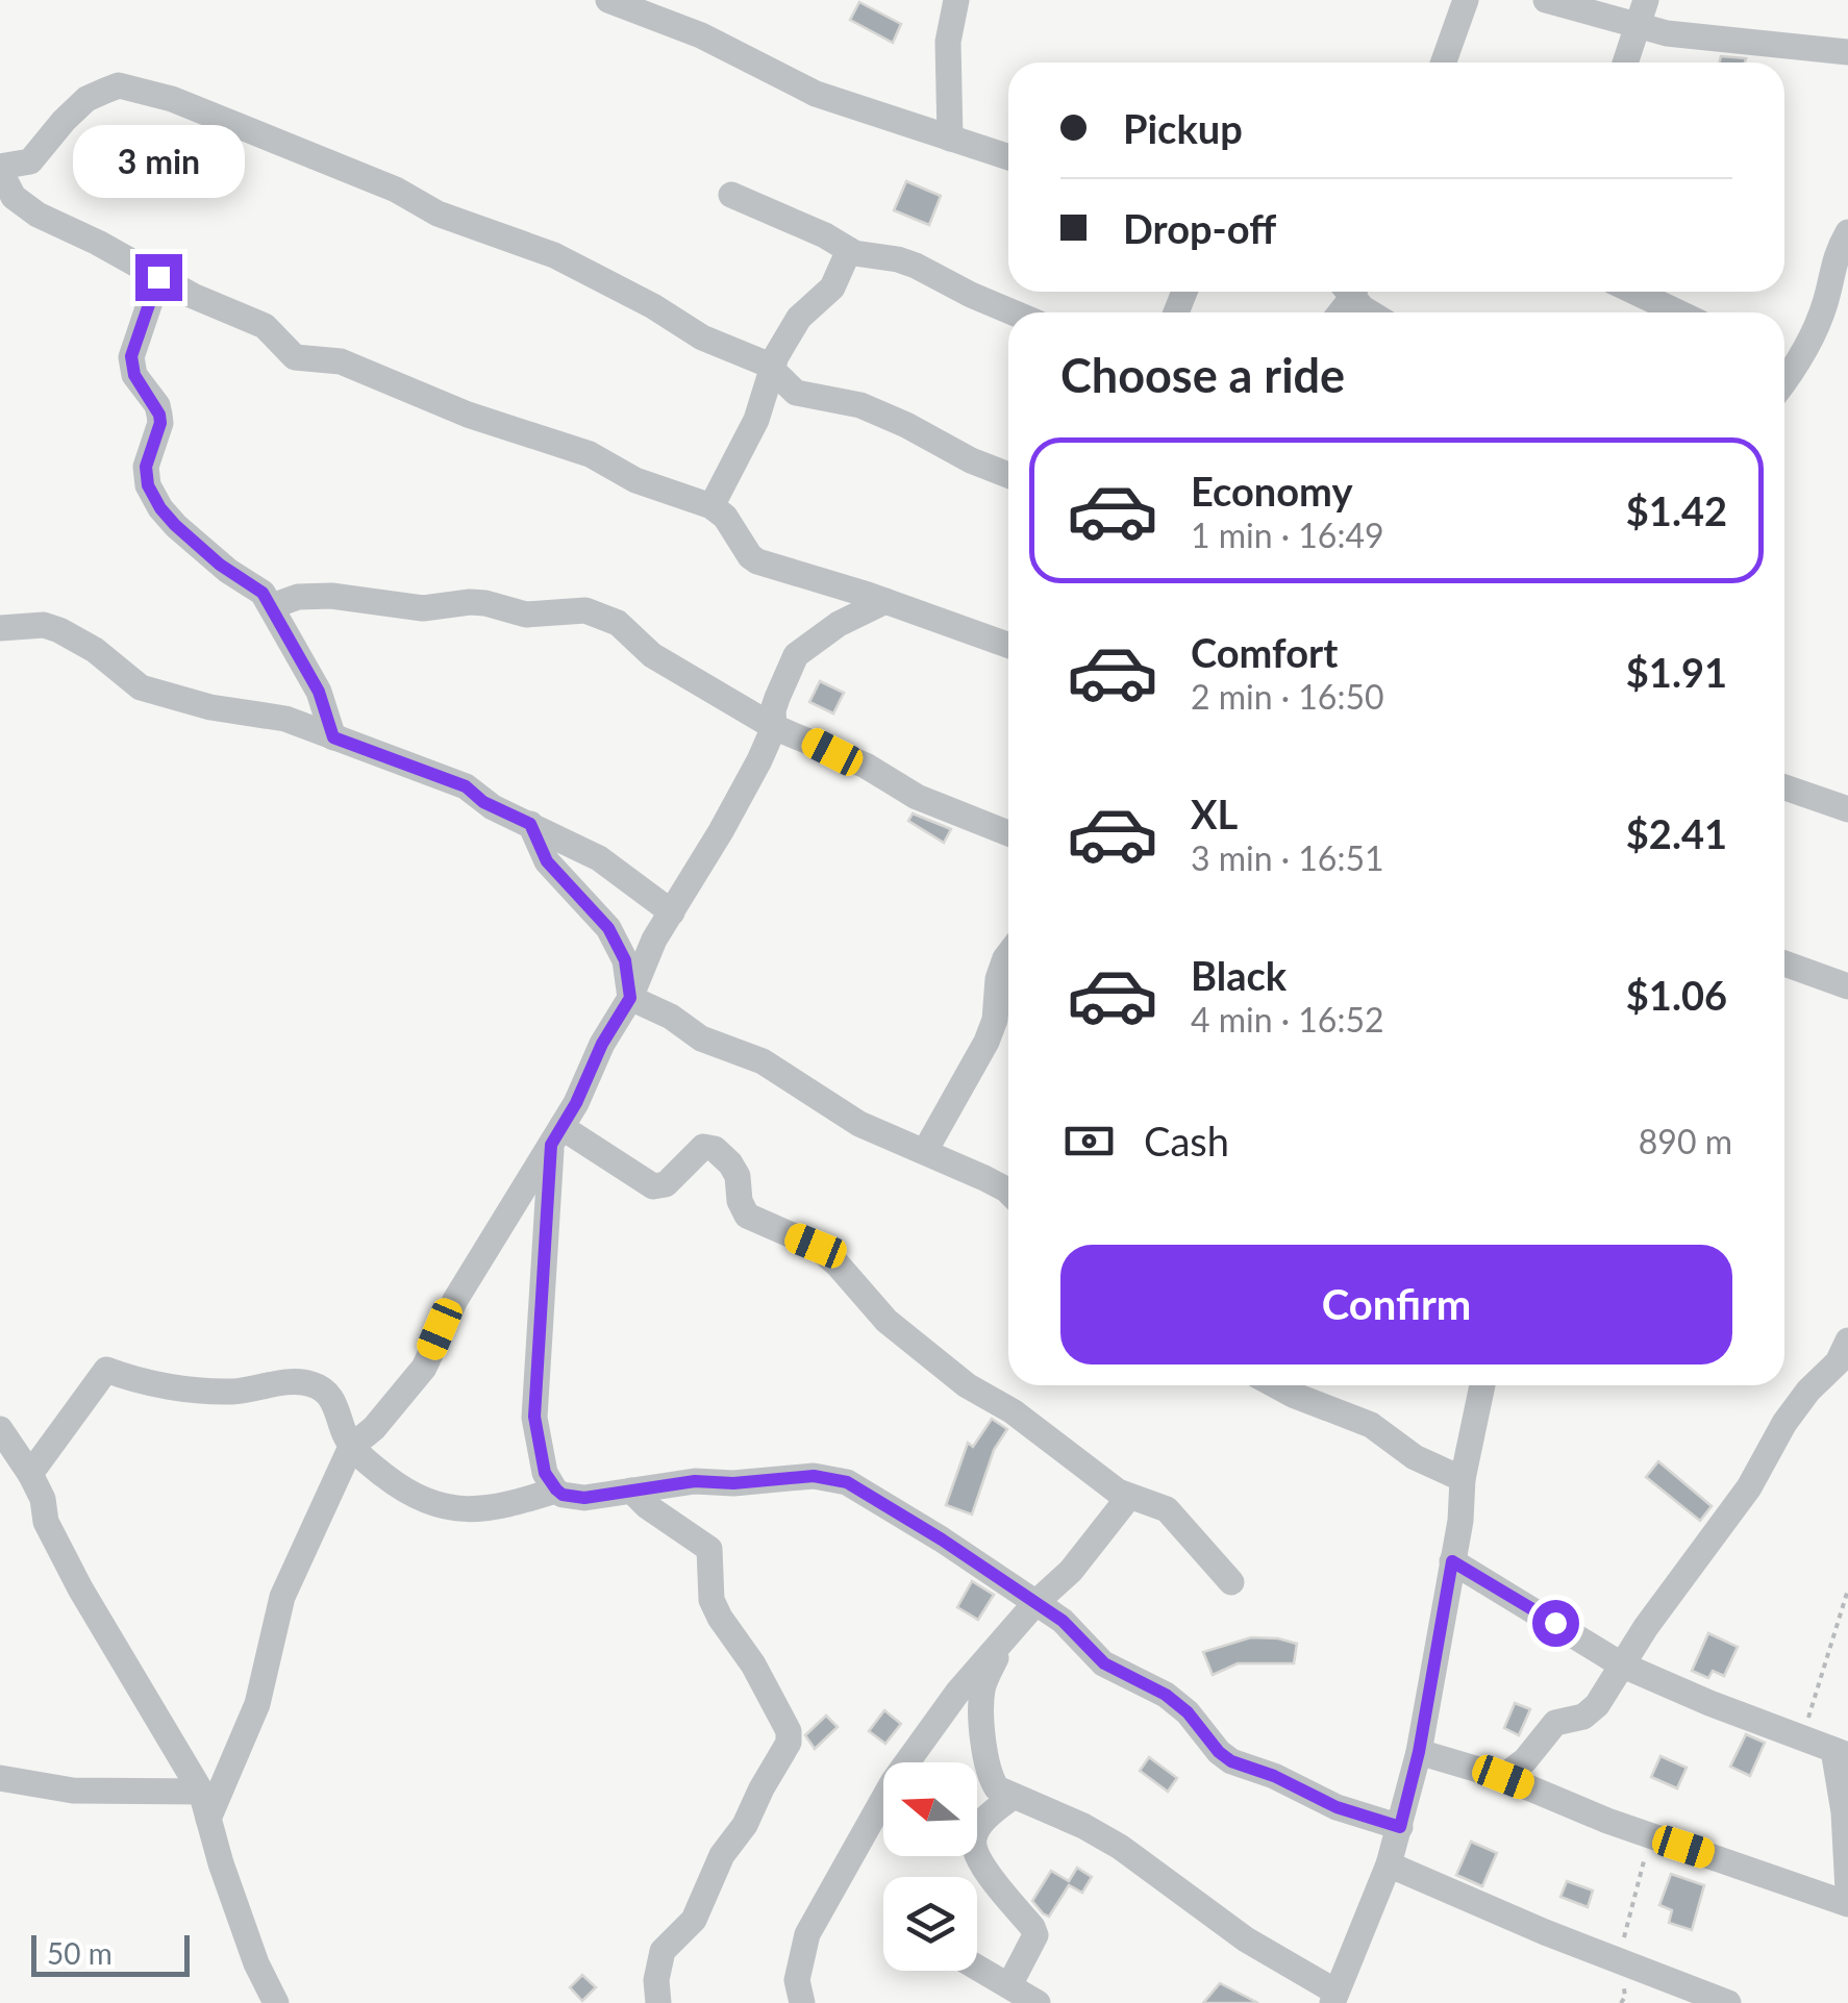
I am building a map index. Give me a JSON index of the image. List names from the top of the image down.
{
  "scale_bar": "50 m",
  "north": "left",
  "page": {
    "banner": ["Pickup", "Drop-off"],
    "bubble": "3 min",
    "heading": "Choose a ride",
    "list": [
      {
        "name": "Economy",
        "note": "1 min · 16:49",
        "value": "$1.42"
      },
      {
        "name": "Comfort",
        "note": "2 min · 16:50",
        "value": "$1.91"
      },
      {
        "name": "XL",
        "note": "3 min · 16:51",
        "value": "$2.41"
      },
      {
        "name": "Black",
        "note": "4 min · 16:52",
        "value": "$1.06"
      }
    ],
    "pay": ["Cash", "890 m"],
    "buttons": "Confirm",
    "scale": "50 m"
  }
}
